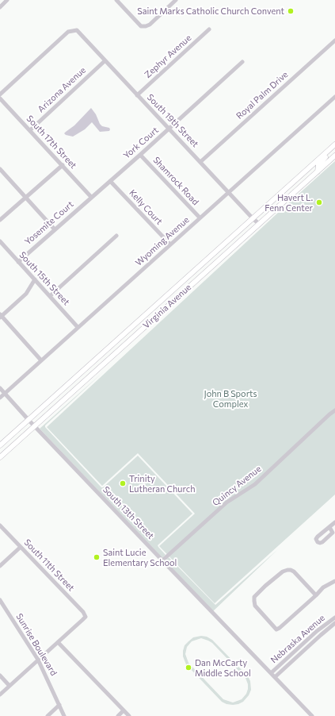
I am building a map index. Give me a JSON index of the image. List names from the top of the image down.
{
  "streets": {
    "main road": ["Virginia Avenue"],
    "street": [
      "Zephyr Avenue",
      "Arizona Avenue",
      "Royal Palm Drive",
      "South 19th Street",
      "South 17th Street",
      "York Court",
      "Shamrock Road",
      "Kelly Court",
      "Yosemite Court",
      "Wyoming Avenue",
      "South 15th Street",
      "Quincy Avenue",
      "South 13th Street",
      "South 11th Street",
      "Nebraska Avenue",
      "Sunrise Boulevard"
    ]
  },
  "crossings": [
    ["Zephyr Avenue", "South 19th Street"],
    ["Arizona Avenue", "South 19th Street"],
    ["Arizona Avenue", "South 17th Street"],
    ["Royal Palm Drive", "South 19th Street"],
    ["South 19th Street", "York Court"],
    ["South 19th Street", "Wyoming Avenue"],
    ["South 19th Street", "Virginia Avenue"],
    ["South 17th Street", "York Court"],
    ["South 17th Street", "Yosemite Court"],
    ["York Court", "Shamrock Road"],
    ["York Court", "Kelly Court"],
    ["York Court", "Yosemite Court"],
    ["Shamrock Road", "Wyoming Avenue"],
    ["Kelly Court", "Wyoming Avenue"],
    ["Yosemite Court", "South 15th Street"],
    ["Wyoming Avenue", "South 15th Street"],
    ["Wyoming Avenue", "South 13th Street"],
    ["Virginia Avenue", "South 13th Street"],
    ["Quincy Avenue", "South 13th Street"],
    ["South 13th Street", "Nebraska Avenue"]
  ],
  "parks": ["John B Sports Complex"],
  "places": [
    "Saint Marks Catholic Church Convent",
    "Havert L. Fenn Center",
    "Trinity Lutheran Church",
    "Saint Lucie Elementary School",
    "Dan McCarty Middle School"
  ]
}
